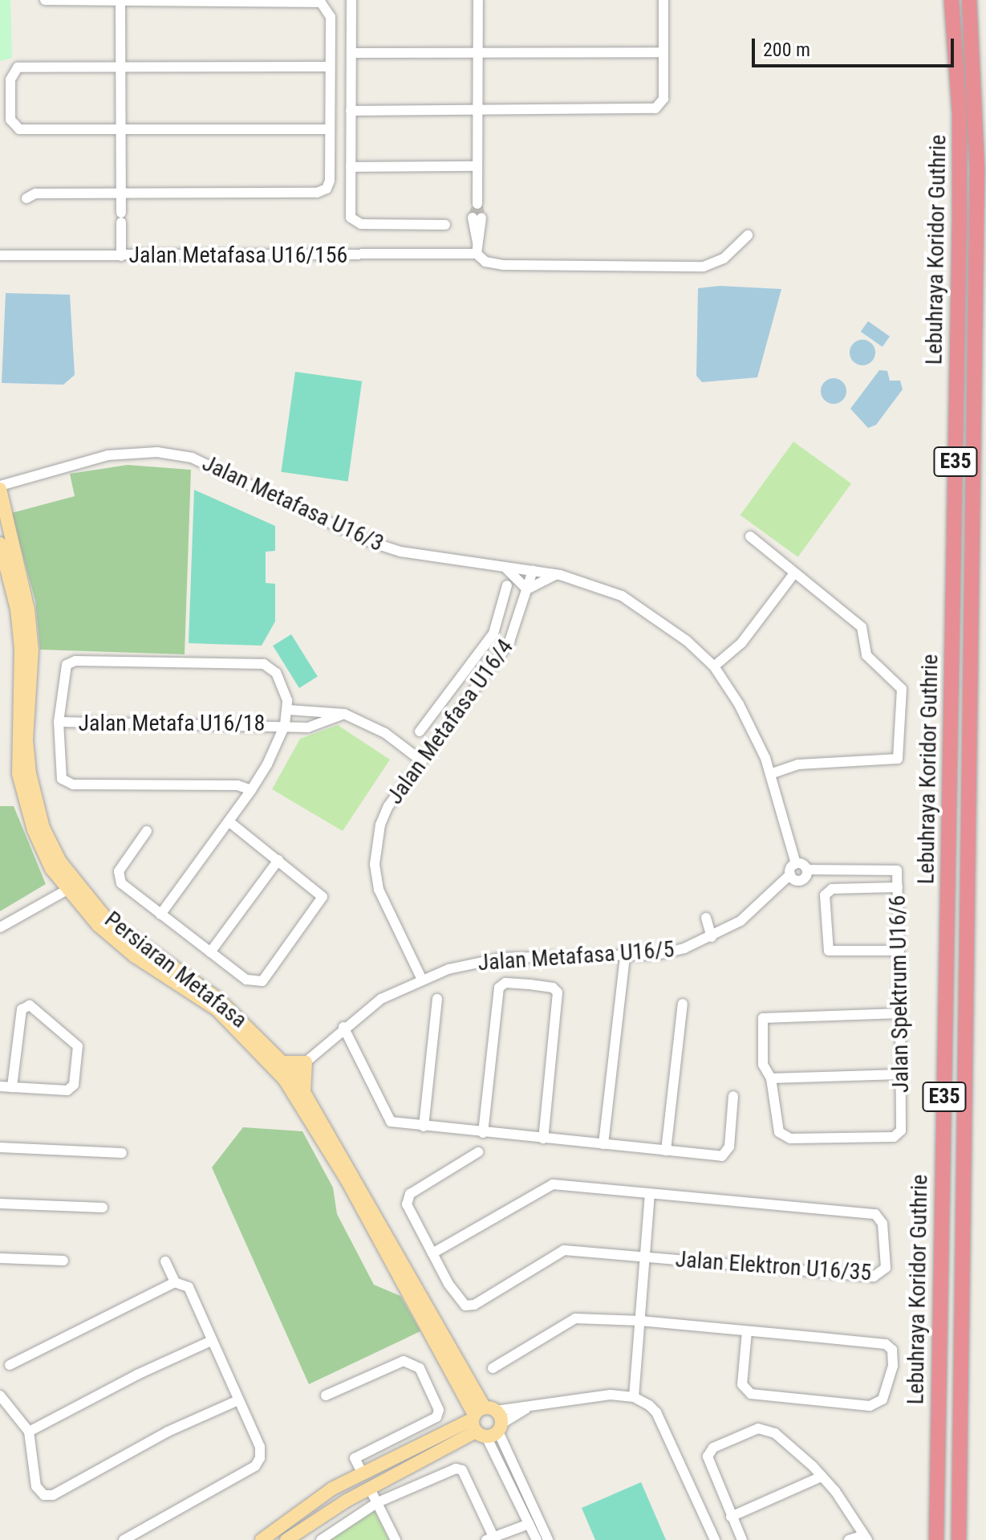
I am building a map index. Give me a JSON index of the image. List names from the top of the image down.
{
  "streets": {
    "highway": ["Lebuhraya Koridor Guthrie", "E35"],
    "main road": ["Persiaran Metafasa"],
    "street": [
      "Jalan Metafasa U16/156",
      "Jalan Metafasa U16/3",
      "Jalan Metafasa U16/4",
      "Jalan Metafa U16/18",
      "Jalan Metafasa U16/5",
      "Jalan Spektrum U16/6",
      "Jalan Elektron U16/35"
    ]
  },
  "crossings": [
    ["Jalan Metafasa U16/3", "Jalan Metafasa U16/4"],
    ["Jalan Metafasa U16/3", "Persiaran Metafasa"],
    ["Jalan Metafasa U16/4", "Jalan Metafasa U16/5"],
    ["Jalan Metafasa U16/5", "Persiaran Metafasa"]
  ],
  "scale_bar": "200 m"
}
